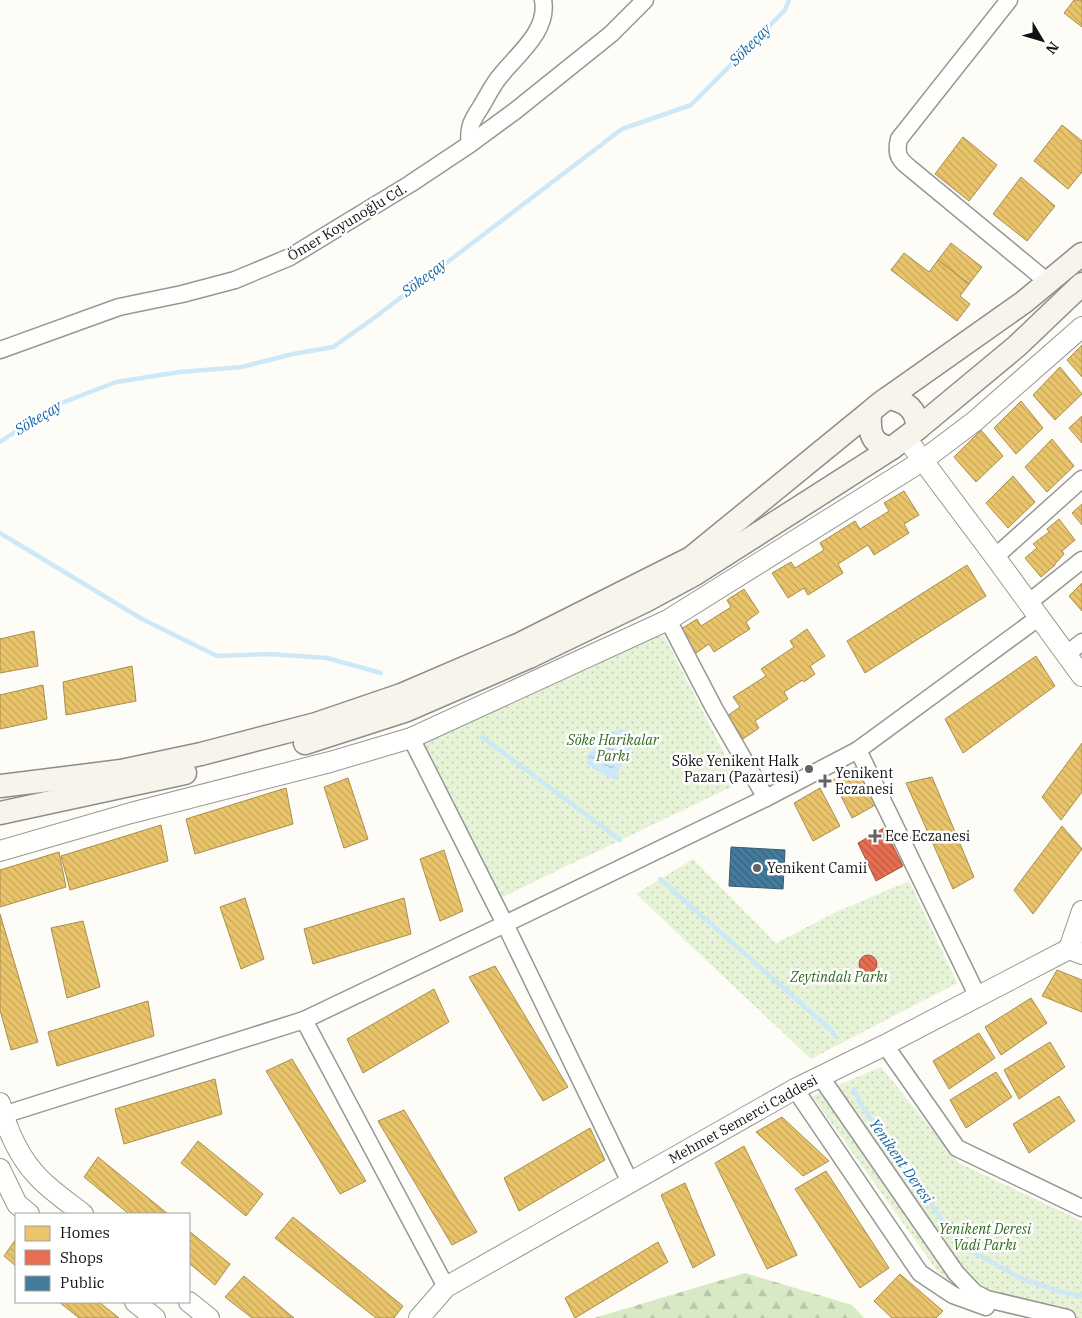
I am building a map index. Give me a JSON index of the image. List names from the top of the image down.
{
  "streets": {
    "street": ["Ömer Koyunoğlu Cd.", "Mehmet Semerci Caddesi"]
  },
  "water": ["Sökeçay", "Yenikent Deresi"],
  "parks": ["Söke Harikalar Parkı", "Zeytindalı Parkı", "Yenikent Deresi Vadi Parkı"],
  "places": {
    "other": ["Söke Yenikent Halk Pazarı (Pazartesi)", "Yenikent Camii"],
    "health": ["Yenikent Eczanesi", "Ece Eczanesi"]
  },
  "legend": ["Homes", "Shops", "Public"],
  "north": "bottom right"
}
